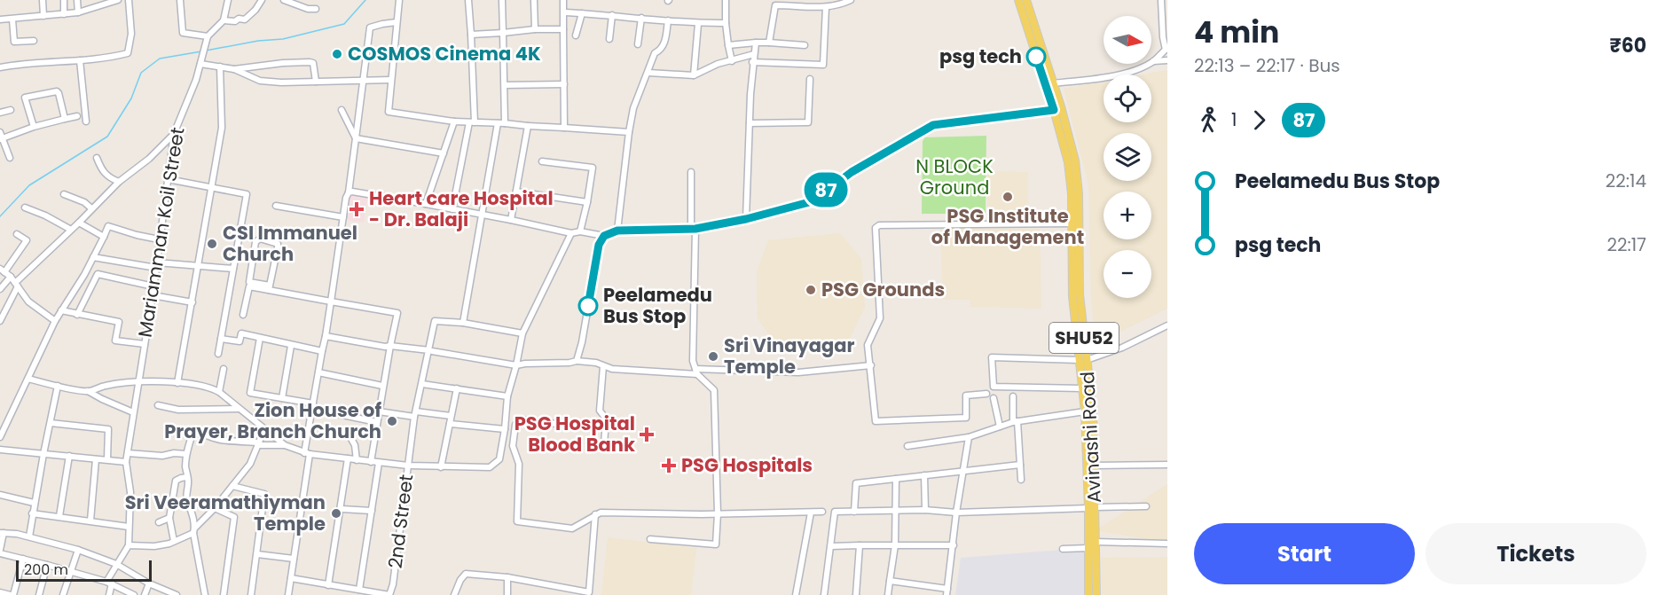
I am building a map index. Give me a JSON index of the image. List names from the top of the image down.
{
  "streets": {
    "main road": ["SHU52", "Avinashi Road"],
    "street": ["Mariamman Koil Street", "2nd Street"]
  },
  "crossings": [
    ["SHU52", "Avinashi Road"]
  ],
  "parks": ["N BLOCK Ground"],
  "places": {
    "other": [
      "COSMOS Cinema 4K",
      "psg tech",
      "PSG Institute of Management",
      "CSI Immanuel Church",
      "PSG Grounds",
      "Peelamedu Bus Stop",
      "Sri Vinayagar Temple",
      "Zion House of Prayer, Branch Church",
      "Sri Veeramathiyman Temple"
    ],
    "health": ["Heart care Hospital - Dr. Balaji", "PSG Hospital Blood Bank", "PSG Hospitals"]
  },
  "lines": ["bus line 87"],
  "scale_bar": "200 m",
  "north": "right",
  "page": {
    "on_map": "87",
    "heading": ["4 min", "22:13 – 22:17 · Bus", "₹60"],
    "map_buttons": ["+", "−"],
    "legs": ["1", "87"],
    "list": [
      {
        "name": "Peelamedu Bus Stop",
        "value": "22:14"
      },
      {
        "name": "psg tech",
        "value": "22:17"
      }
    ],
    "buttons": ["Start", "Tickets"],
    "scale": "200 m"
  }
}
